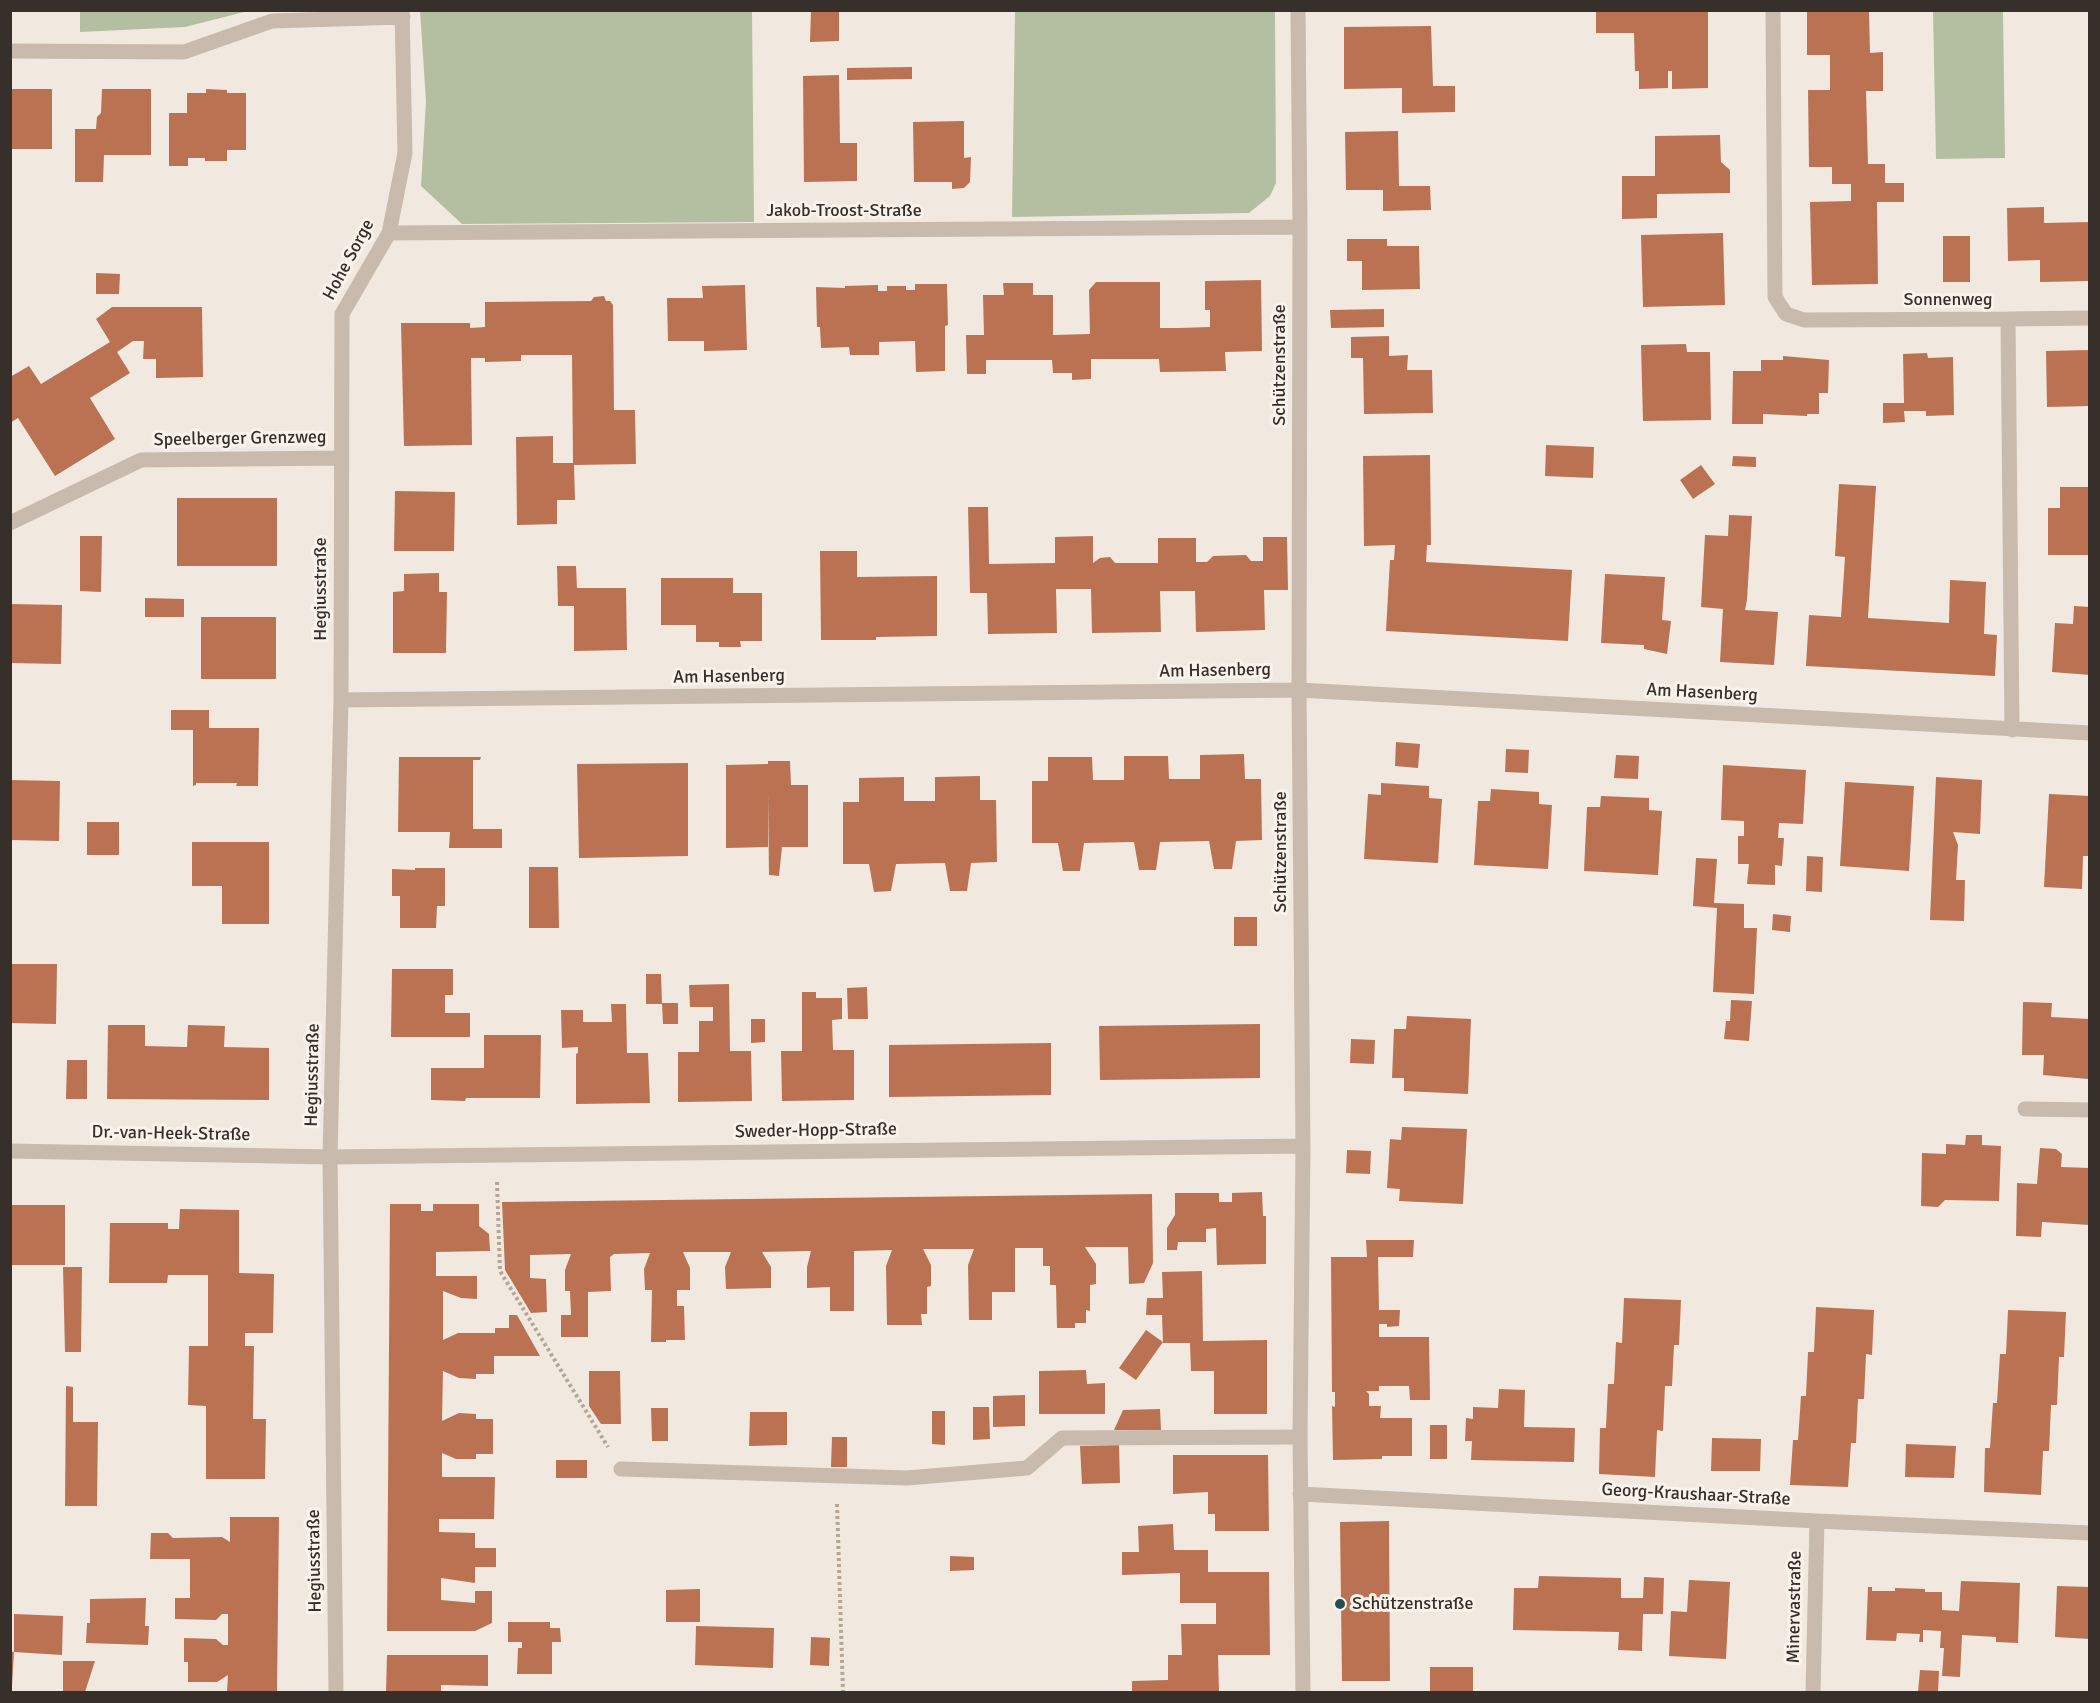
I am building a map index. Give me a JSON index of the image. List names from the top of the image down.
{
  "streets": {
    "street": [
      "Jakob-Troost-Straße",
      "Hohe Sorge",
      "Sonnenweg",
      "Schützenstraße",
      "Speelberger Grenzweg",
      "Hegiusstraße",
      "Am Hasenberg",
      "Sweder-Hopp-Straße",
      "Dr.-van-Heek-Straße",
      "Georg-Kraushaar-Straße",
      "Minervastraße"
    ]
  },
  "crossings": [
    ["Jakob-Troost-Straße", "Hohe Sorge"],
    ["Jakob-Troost-Straße", "Schützenstraße"],
    ["Hohe Sorge", "Speelberger Grenzweg"],
    ["Hohe Sorge", "Hegiusstraße"],
    ["Sonnenweg", "Am Hasenberg"],
    ["Schützenstraße", "Am Hasenberg"],
    ["Schützenstraße", "Sweder-Hopp-Straße"],
    ["Schützenstraße", "Georg-Kraushaar-Straße"],
    ["Speelberger Grenzweg", "Hegiusstraße"],
    ["Hegiusstraße", "Am Hasenberg"],
    ["Hegiusstraße", "Sweder-Hopp-Straße"],
    ["Hegiusstraße", "Dr.-van-Heek-Straße"],
    ["Sweder-Hopp-Straße", "Dr.-van-Heek-Straße"],
    ["Georg-Kraushaar-Straße", "Minervastraße"]
  ],
  "places": ["Schützenstraße"]
}
